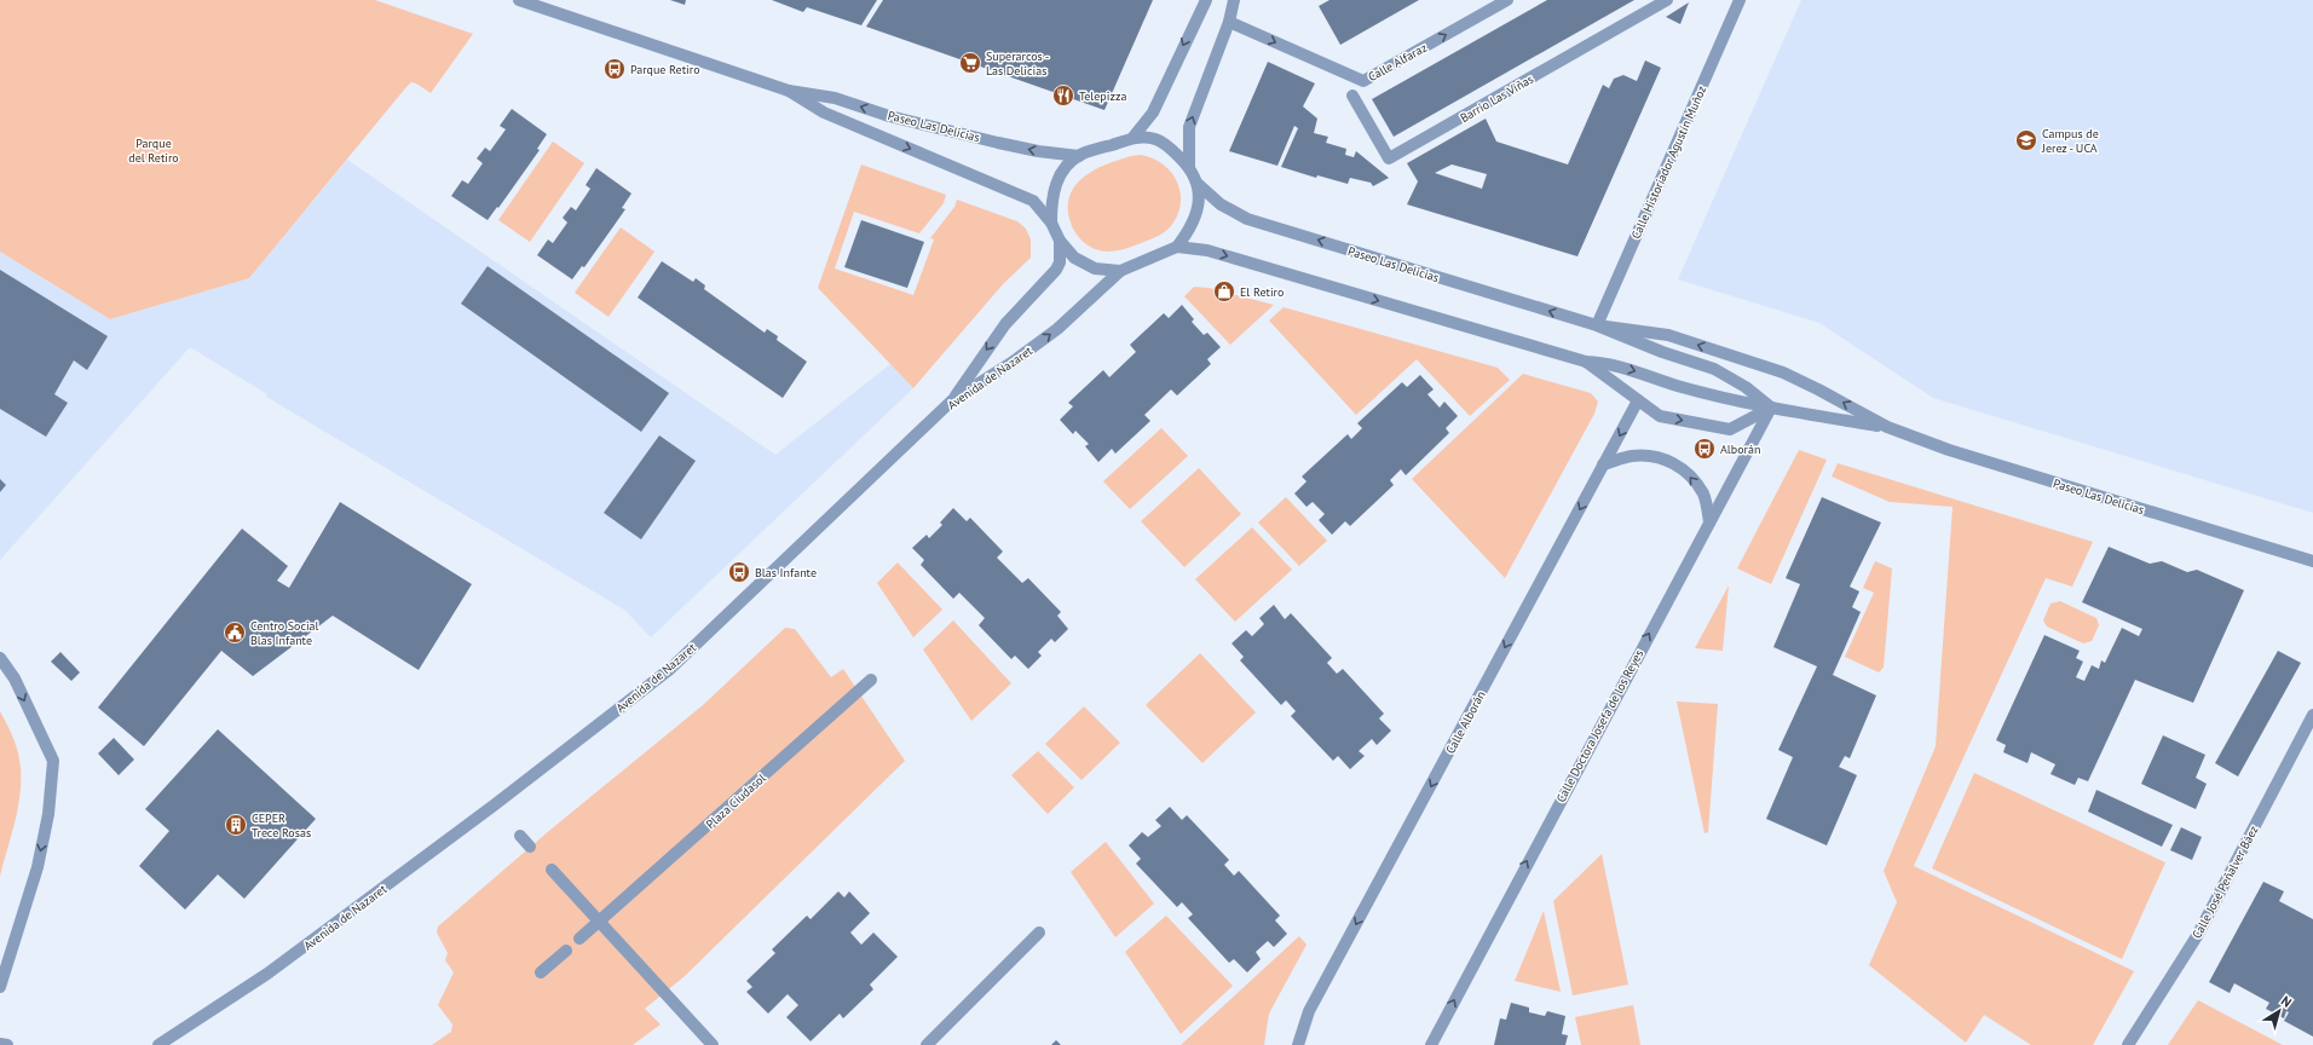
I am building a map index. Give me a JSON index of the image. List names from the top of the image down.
{
  "streets": {
    "street": [
      "Calle Alfaraz",
      "Barrio Las Viñas",
      "Paseo Las Delicias",
      "Calle Historiador Agustín Muñoz",
      "Avenida de Nazaret",
      "Calle Alborán",
      "Calle Doctora Josefa de los Reyes",
      "Plaza Ciudasol",
      "Calle José Peñalver Báez"
    ]
  },
  "crossings": [
    ["Paseo Las Delicias", "Calle Historiador Agustín Muñoz"],
    ["Paseo Las Delicias", "Avenida de Nazaret"],
    ["Paseo Las Delicias", "Calle Alborán"],
    ["Paseo Las Delicias", "Calle Doctora Josefa de los Reyes"]
  ],
  "one_way": ["Calle Alfaraz", "Calle Alborán", "Calle Doctora Josefa de los Reyes"],
  "parks": ["Parque del Retiro"],
  "places": {
    "supermarket": ["Superarcos - Las Delicias"],
    "bus stop": ["Parque Retiro", "Alborán", "Blas Infante"],
    "restaurant": ["Telepizza"],
    "school or university": ["Campus de Jerez - UCA"],
    "shop": ["El Retiro"],
    "public building": ["Centro Social Blas Infante"],
    "building": ["CEPER Trece Rosas"]
  },
  "north": "top right"
}
